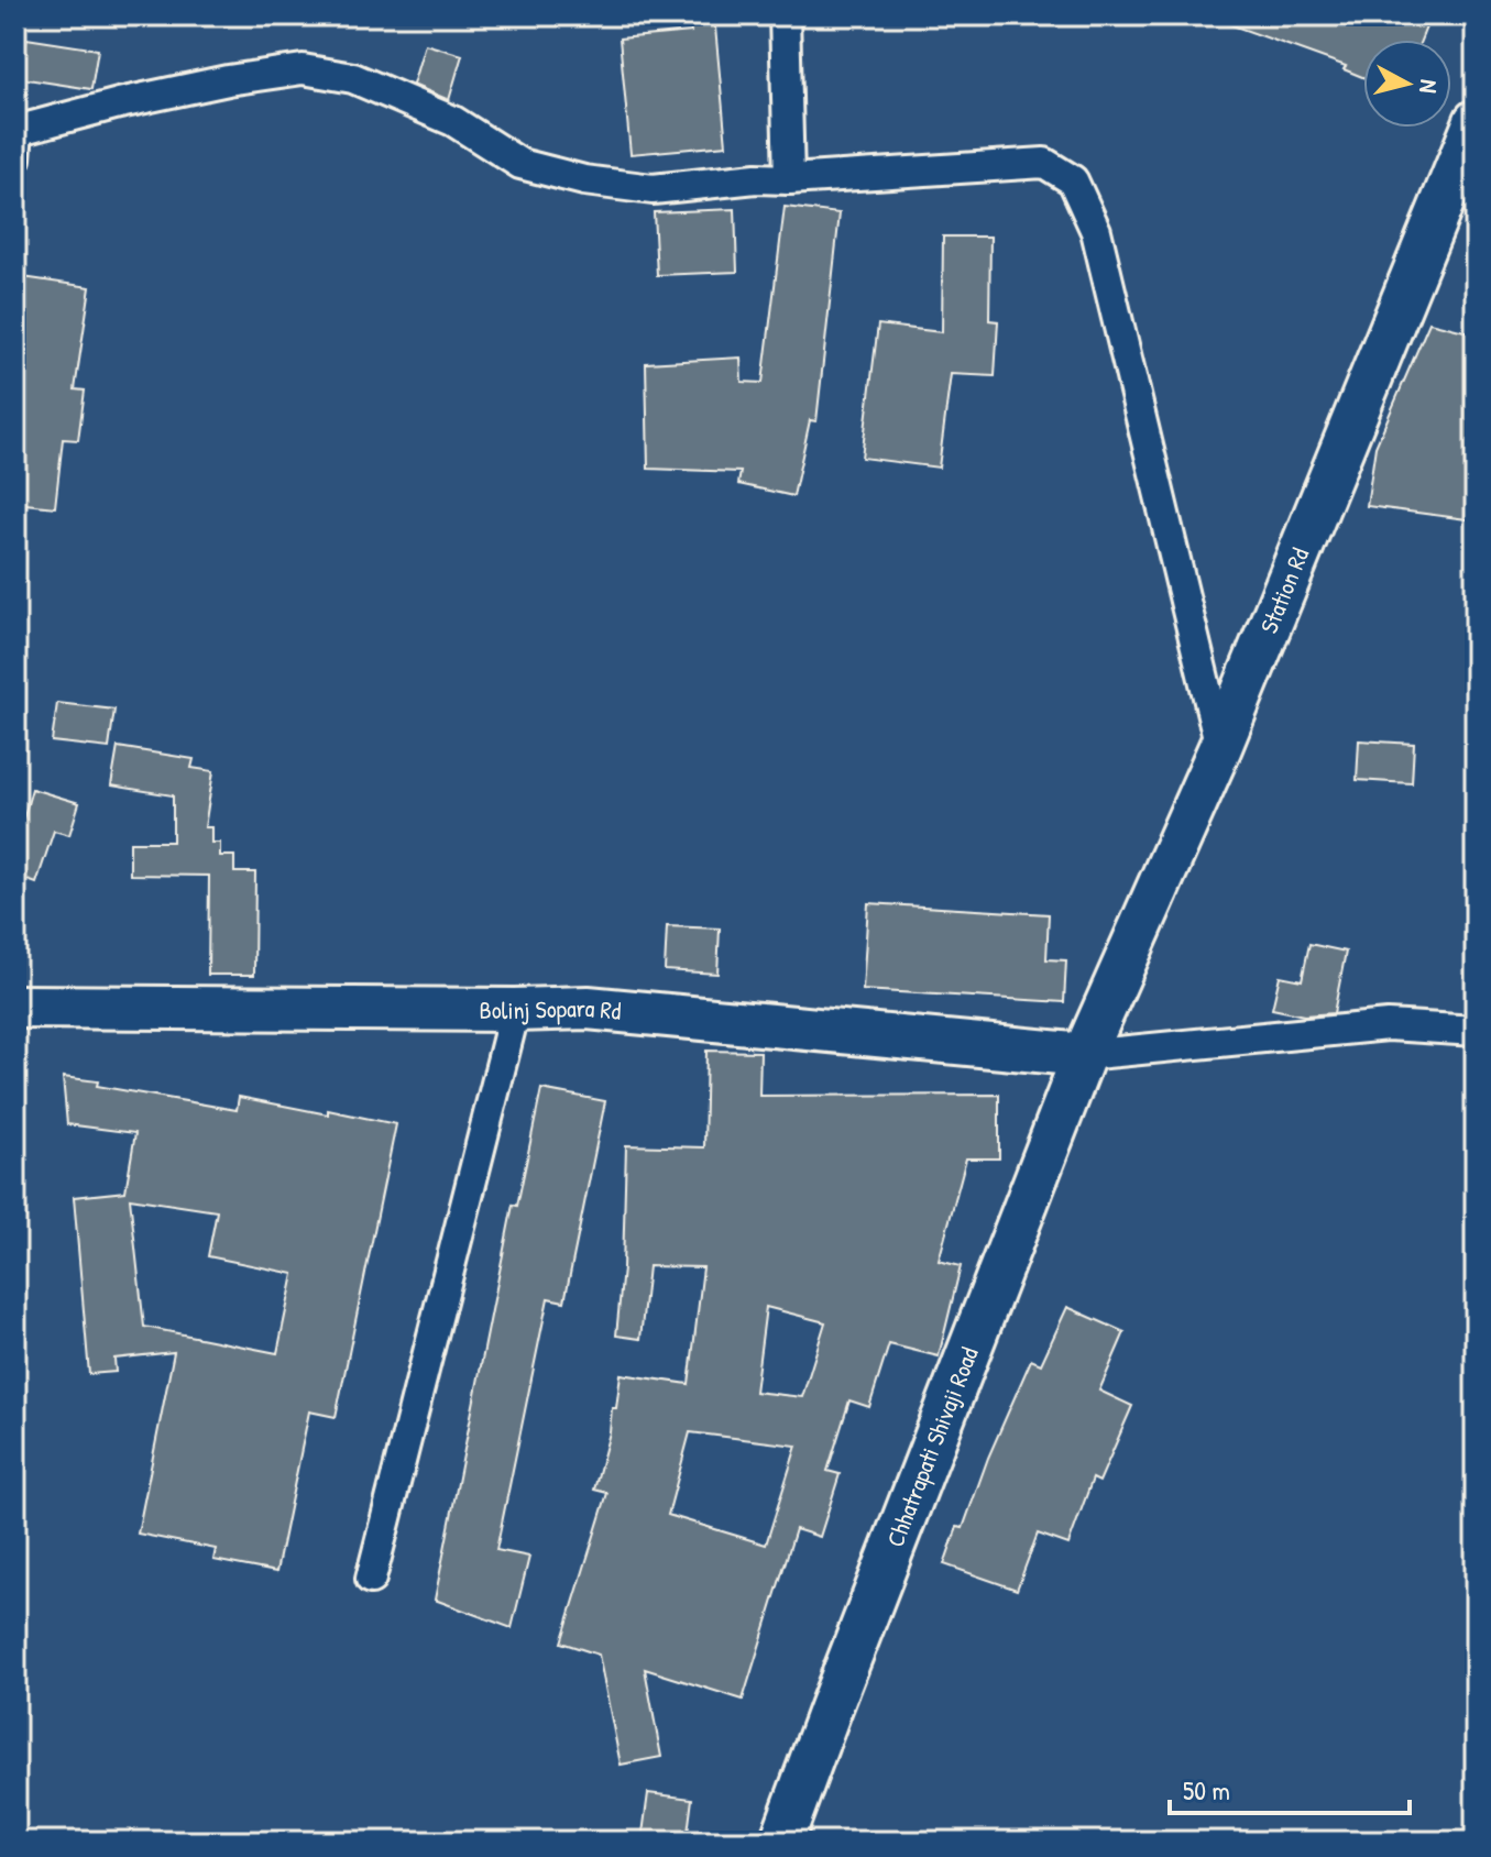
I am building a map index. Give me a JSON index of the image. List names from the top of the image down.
{
  "streets": {
    "main road": ["Station Rd", "Bolinj Sopara Rd", "Chhatrapati Shivaji Road"]
  },
  "crossings": [
    ["Station Rd", "Bolinj Sopara Rd"],
    ["Station Rd", "Chhatrapati Shivaji Road"],
    ["Bolinj Sopara Rd", "Chhatrapati Shivaji Road"]
  ],
  "scale_bar": "50 m",
  "north": "right"
}
